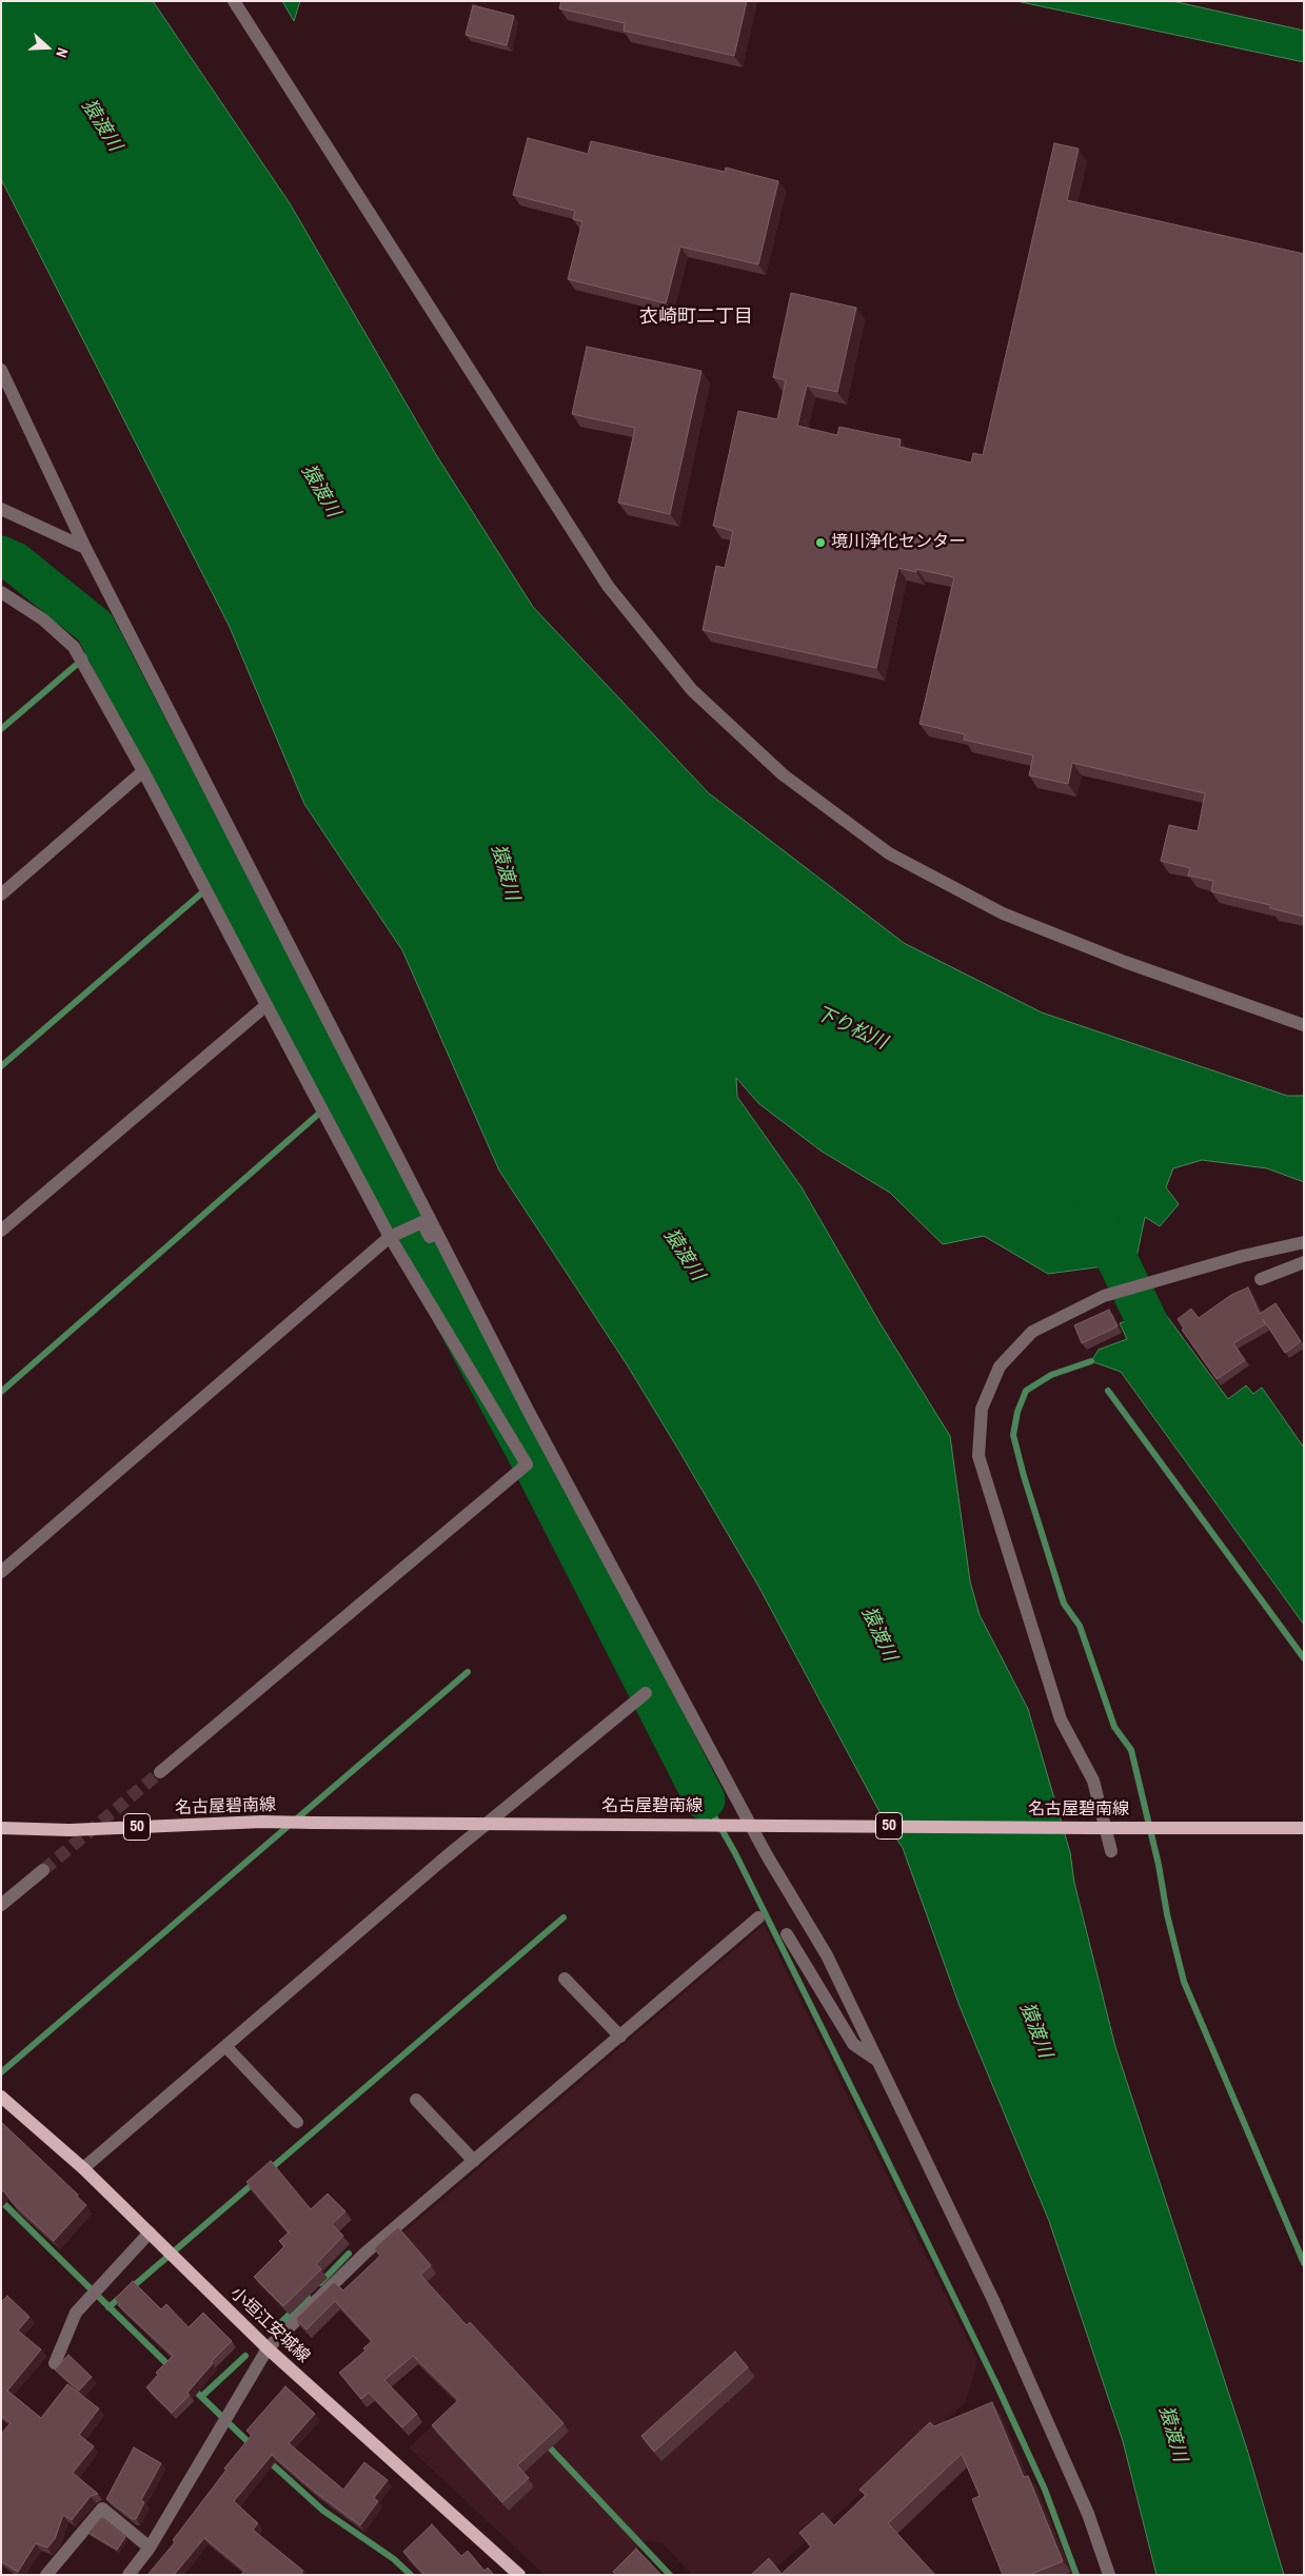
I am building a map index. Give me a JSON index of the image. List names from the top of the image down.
{
  "streets": {
    "main road": ["名古屋碧南線", "50", "小垣江安城線"]
  },
  "districts": ["衣崎町二丁目"],
  "water": ["猿渡川", "下り松川"],
  "places": ["境川浄化センター"],
  "north": "right"
}
